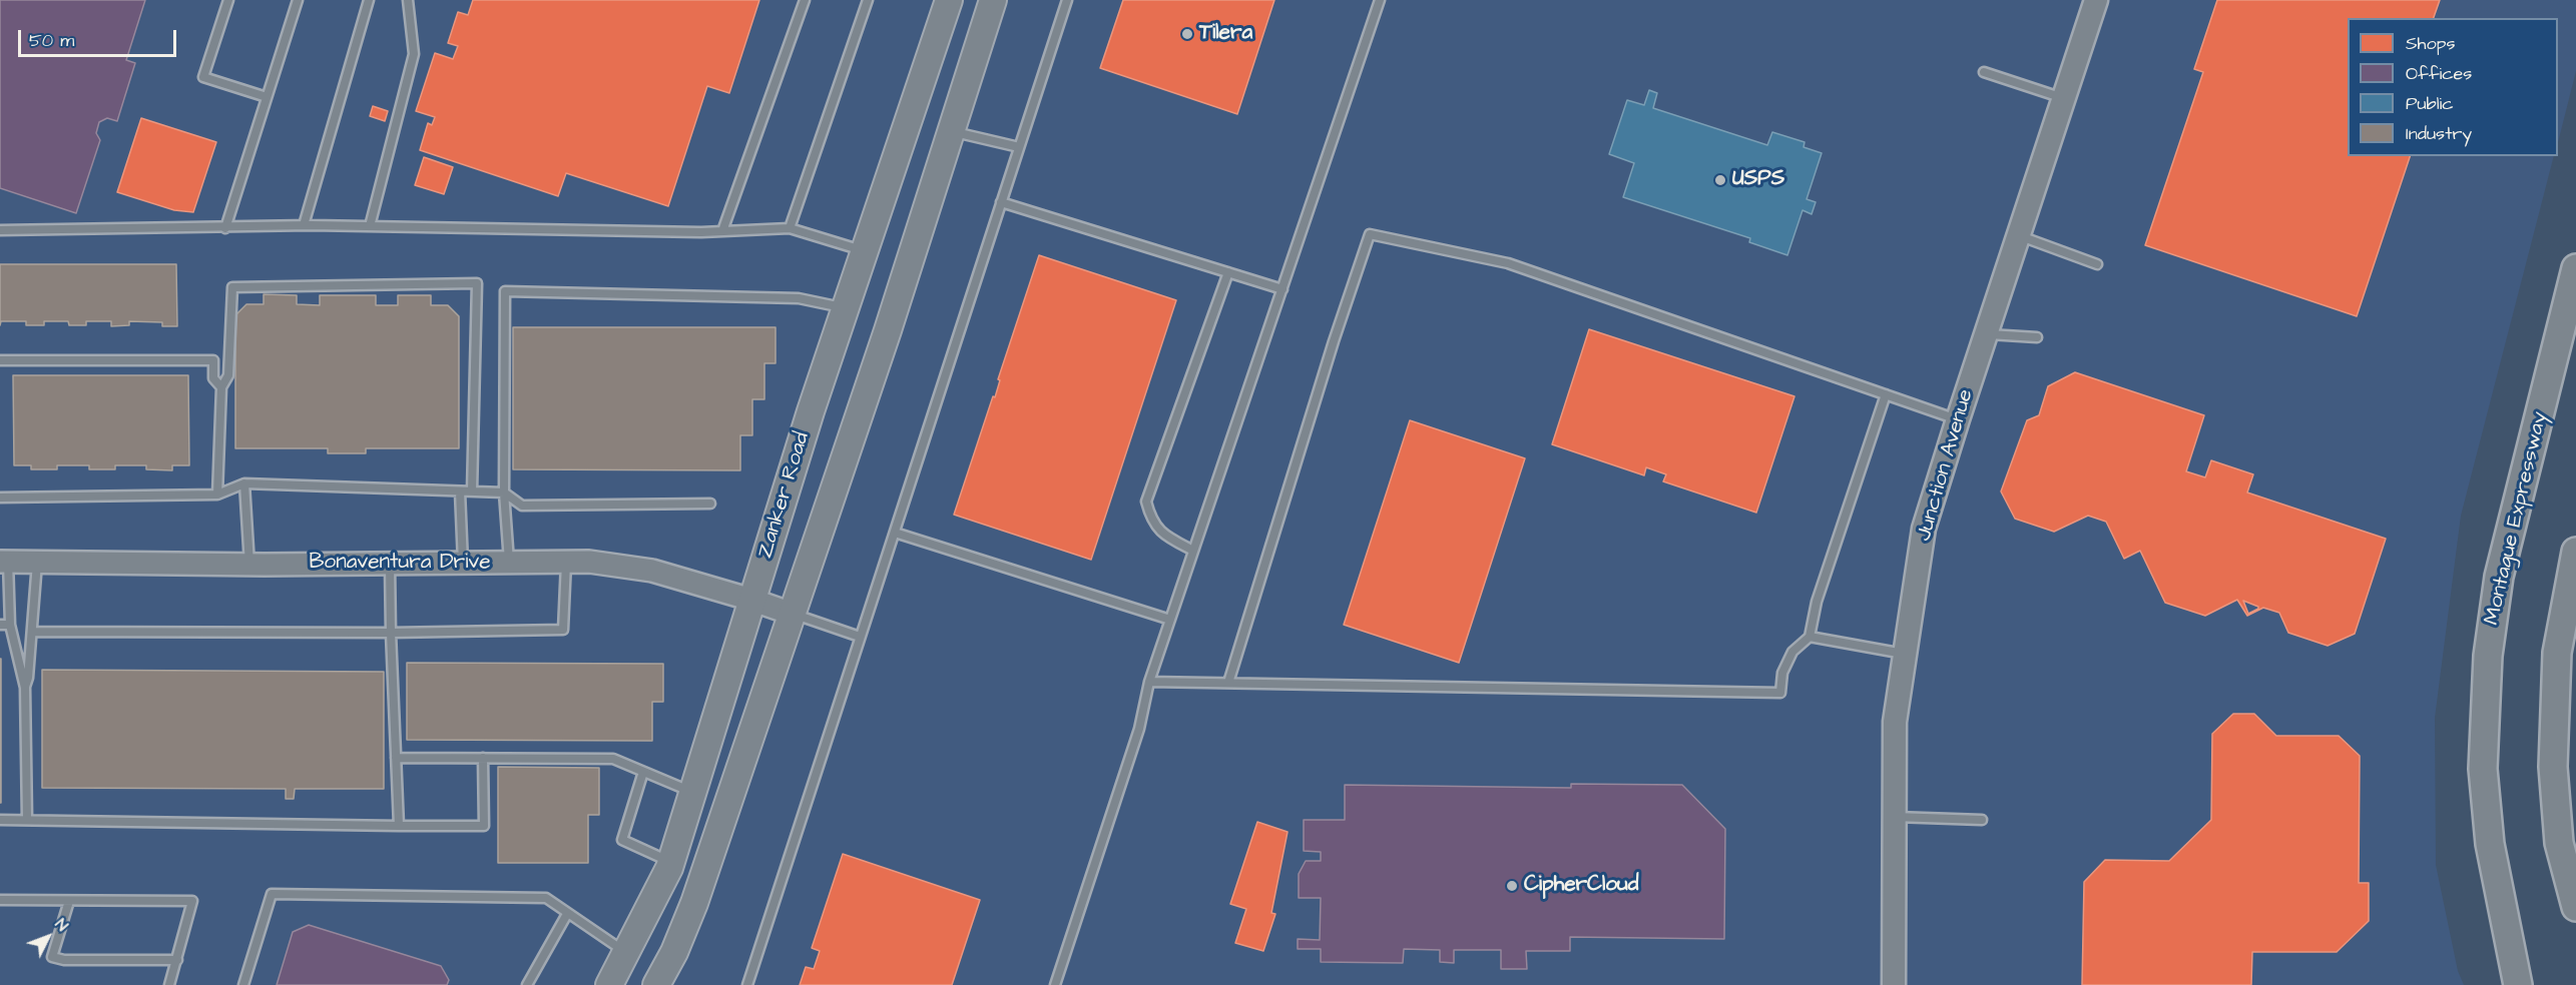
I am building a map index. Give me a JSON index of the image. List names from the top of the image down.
{
  "streets": {
    "highway": ["Montague Expressway"],
    "main road": ["Junction Avenue", "Zanker Road"],
    "street": ["Bonaventura Drive"]
  },
  "crossings": [
    ["Zanker Road", "Bonaventura Drive"]
  ],
  "places": ["Tilera", "USPS", "CipherCloud"],
  "legend": [
    "Shops",
    "Offices",
    "Public",
    "Industry"
  ],
  "scale_bar": "50 m",
  "north": "top right"
}
